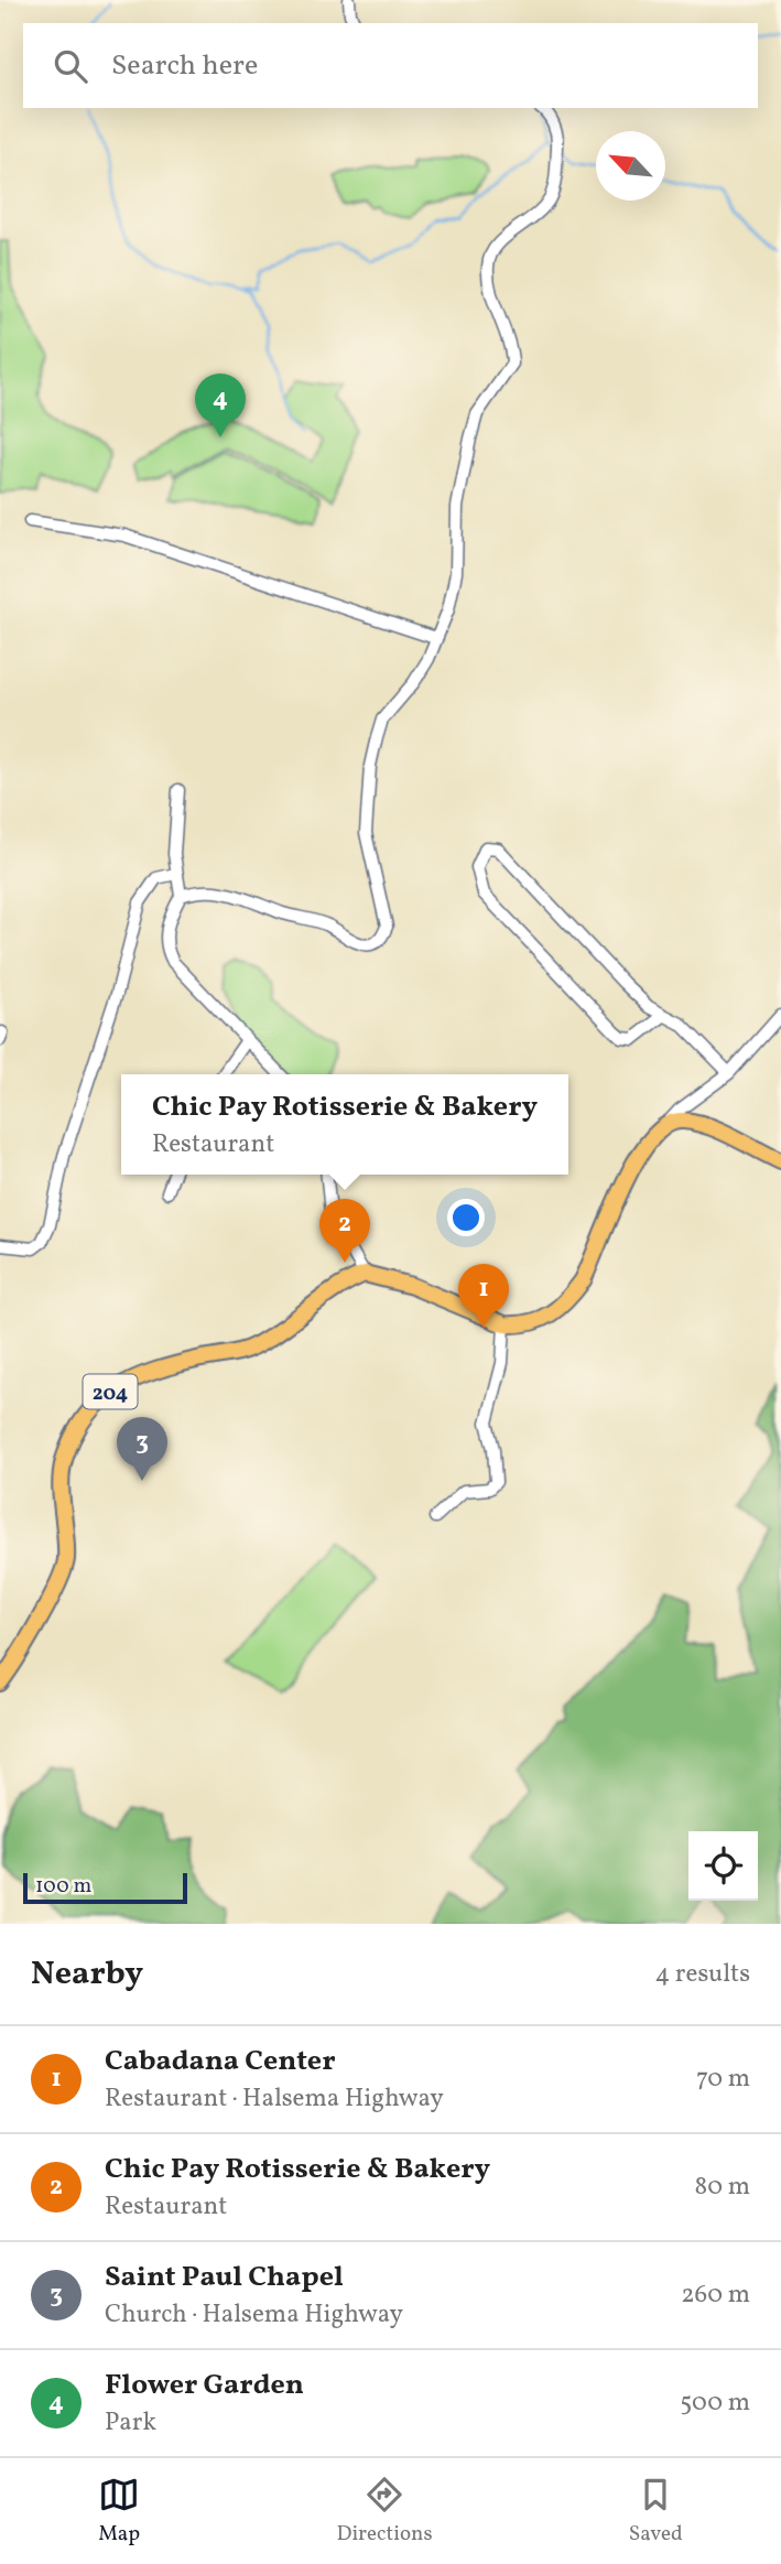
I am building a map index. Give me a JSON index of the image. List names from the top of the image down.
{
  "streets": {
    "highway": ["204"]
  },
  "scale_bar": "100 m",
  "north": "top left",
  "page": {
    "search": "Search here",
    "pins": [
      "4",
      "2",
      "1",
      "3"
    ],
    "popup": ["Chic Pay Rotisserie & Bakery", "Restaurant"],
    "scale": "100 m",
    "heading": ["Nearby", "4 results"],
    "list": [
      {
        "mark": "1",
        "name": "Cabadana Center",
        "note": "Restaurant · Halsema Highway",
        "value": "70 m"
      },
      {
        "mark": "2",
        "name": "Chic Pay Rotisserie & Bakery",
        "note": "Restaurant",
        "value": "80 m"
      },
      {
        "mark": "3",
        "name": "Saint Paul Chapel",
        "note": "Church · Halsema Highway",
        "value": "260 m"
      },
      {
        "mark": "4",
        "name": "Flower Garden",
        "note": "Park",
        "value": "500 m"
      }
    ],
    "nav": ["Map", "Directions", "Saved"]
  }
}
